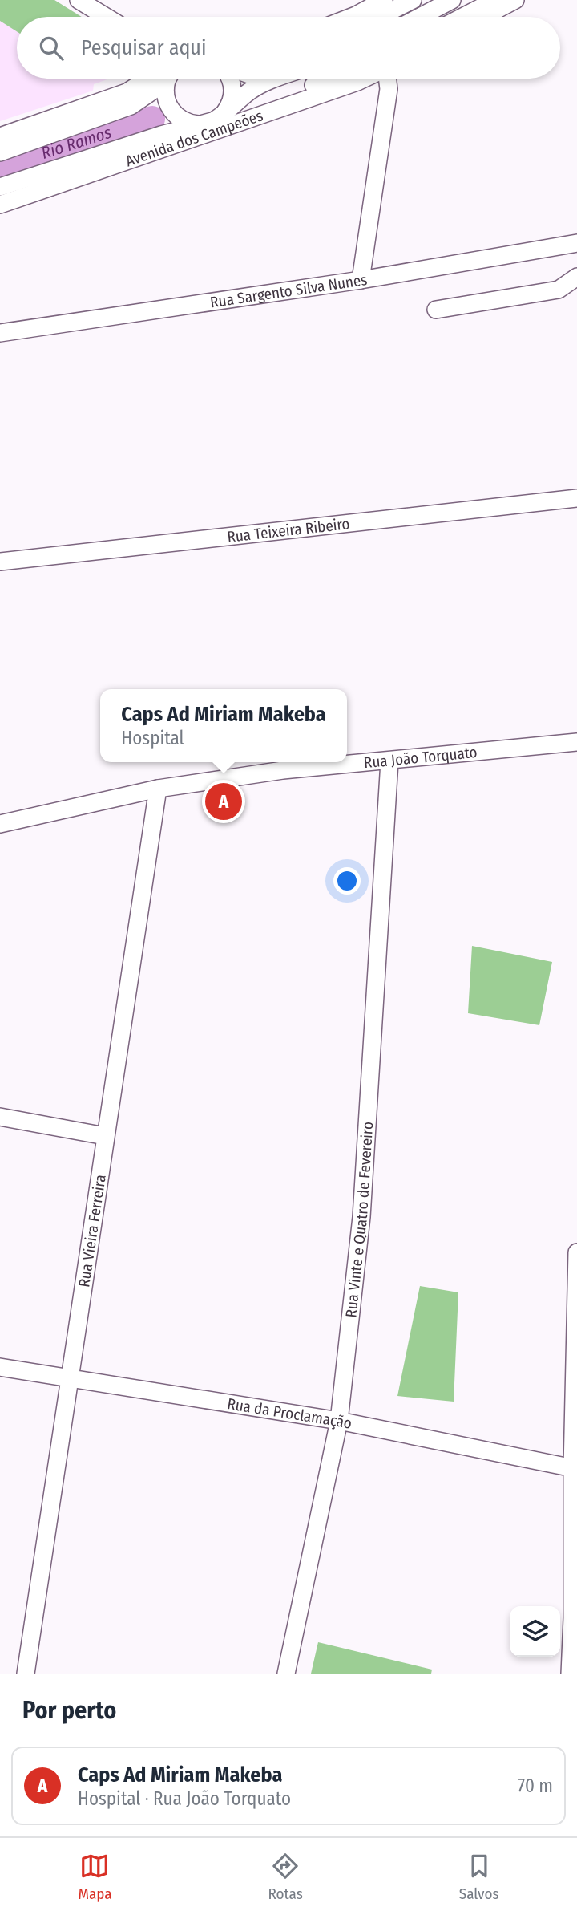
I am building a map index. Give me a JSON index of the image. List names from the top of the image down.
{
  "streets": {
    "street": [
      "Avenida dos Campeões",
      "Rua Sargento Silva Nunes",
      "Rua Teixeira Ribeiro",
      "Rua João Torquato",
      "Rua Vinte e Quatro de Fevereiro",
      "Rua Vieira Ferreira",
      "Rua da Proclamação"
    ]
  },
  "crossings": [
    ["Rua João Torquato", "Rua Vinte e Quatro de Fevereiro"],
    ["Rua João Torquato", "Rua Vieira Ferreira"],
    ["Rua Vinte e Quatro de Fevereiro", "Rua da Proclamação"],
    ["Rua Vieira Ferreira", "Rua da Proclamação"]
  ],
  "water": ["Rio Ramos"],
  "page": {
    "search": "Pesquisar aqui",
    "popup": ["Caps Ad Miriam Makeba", "Hospital"],
    "pins": "A",
    "heading": "Por perto",
    "list": [
      {
        "mark": "A",
        "name": "Caps Ad Miriam Makeba",
        "note": "Hospital · Rua João Torquato",
        "value": "70 m"
      }
    ],
    "nav": ["Mapa", "Rotas", "Salvos"]
  }
}
